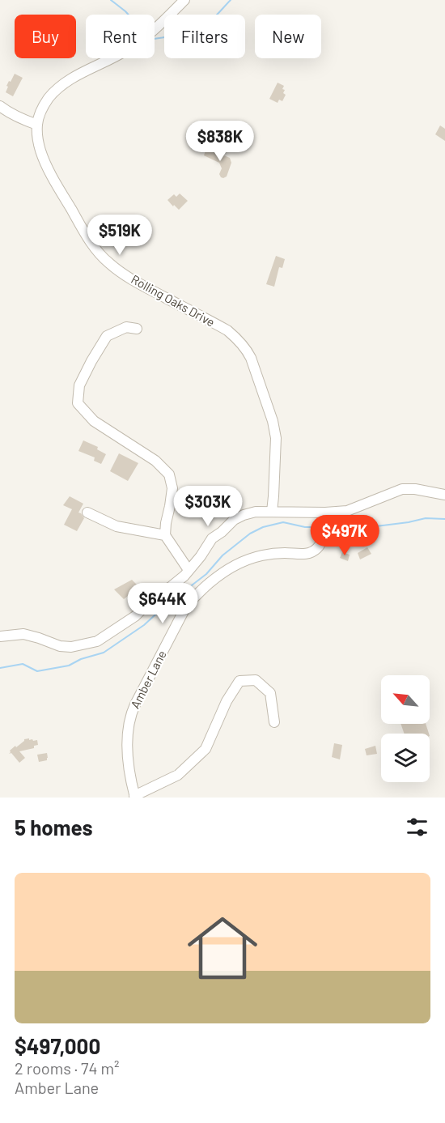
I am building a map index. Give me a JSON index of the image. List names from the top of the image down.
{
  "streets": {
    "street": ["Rolling Oaks Drive", "Amber Lane"]
  },
  "north": "top left",
  "page": {
    "chip": [
      "Buy",
      "Rent",
      "Filters",
      "New"
    ],
    "price": [
      "$838K",
      "$519K",
      "$303K",
      "$497K",
      "$644K"
    ],
    "heading": "5 homes",
    "list": [
      {
        "name": "$497,000",
        "note": "2 rooms · 74 m² · Amber Lane"
      }
    ]
  }
}
